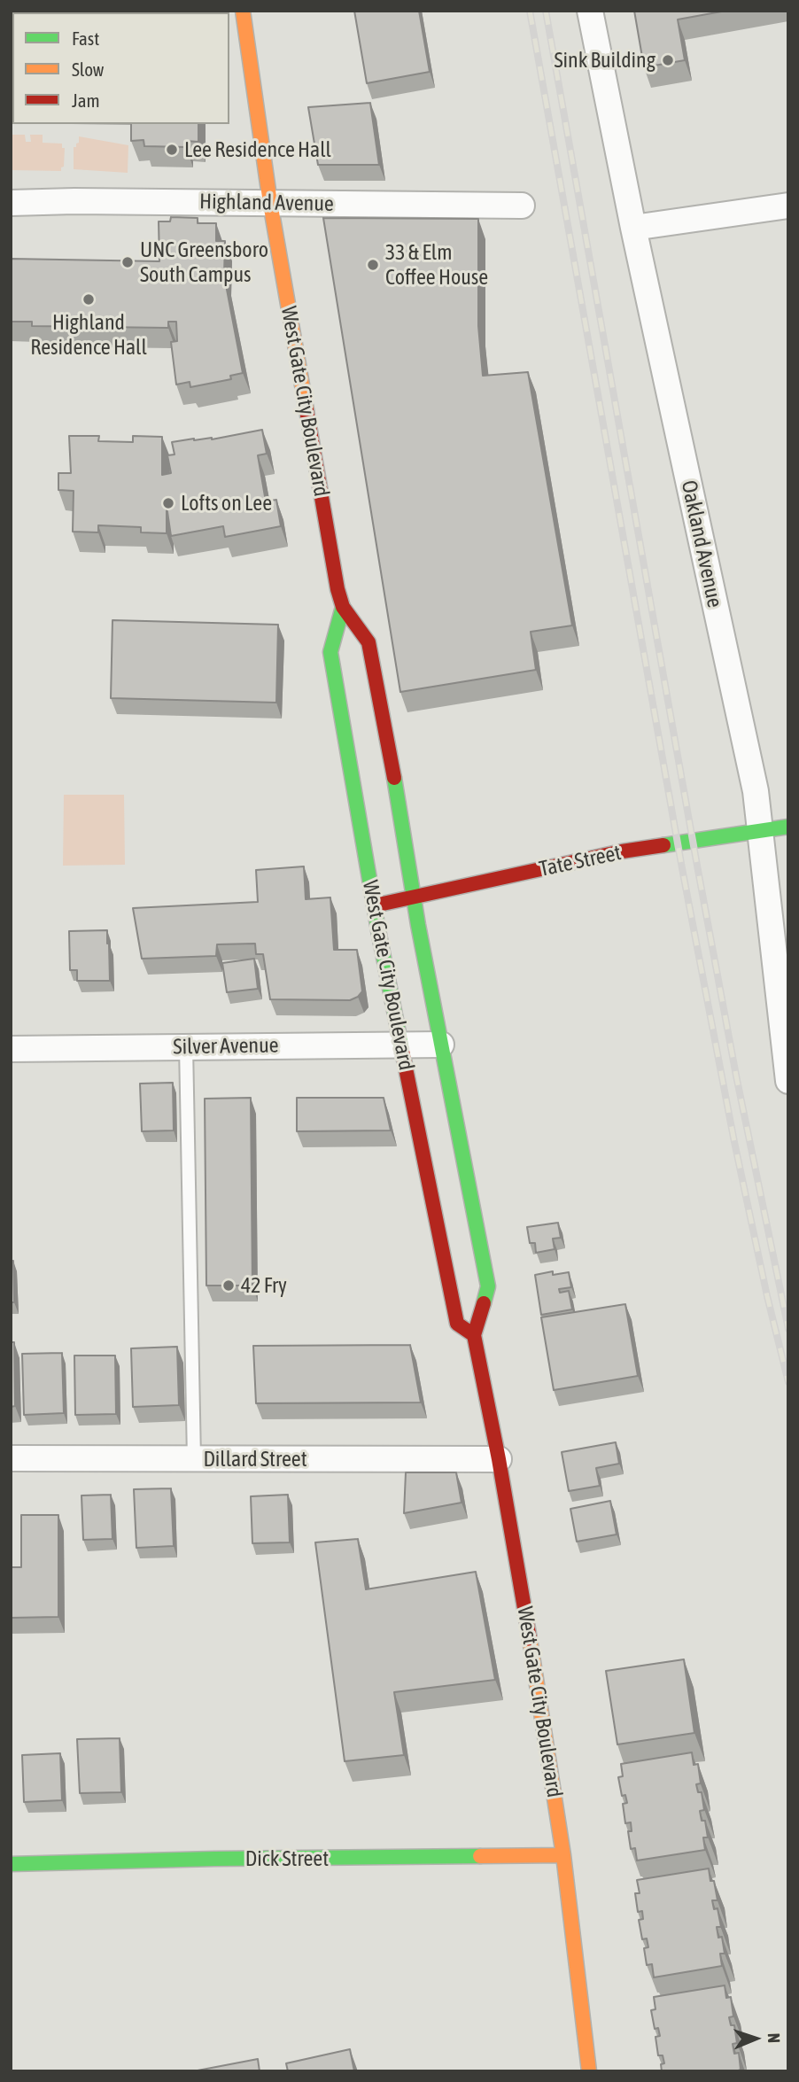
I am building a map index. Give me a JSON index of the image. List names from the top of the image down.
{
  "streets": {
    "main road": ["West Gate City Boulevard", "Tate Street", "Dick Street"],
    "street": [
      "Highland Avenue",
      "Oakland Avenue",
      "Silver Avenue",
      "Dillard Street"
    ]
  },
  "crossings": [
    ["Highland Avenue", "West Gate City Boulevard"],
    ["West Gate City Boulevard", "Tate Street"],
    ["West Gate City Boulevard", "Silver Avenue"],
    ["West Gate City Boulevard", "Dillard Street"],
    ["West Gate City Boulevard", "Dick Street"],
    ["Oakland Avenue", "Tate Street"]
  ],
  "places": [
    "Sink Building",
    "Lee Residence Hall",
    "UNC Greensboro South Campus",
    "33 & Elm Coffee House",
    "Highland Residence Hall",
    "Lofts on Lee",
    "42 Fry"
  ],
  "legend": ["Fast", "Slow", "Jam"],
  "north": "right"
}
